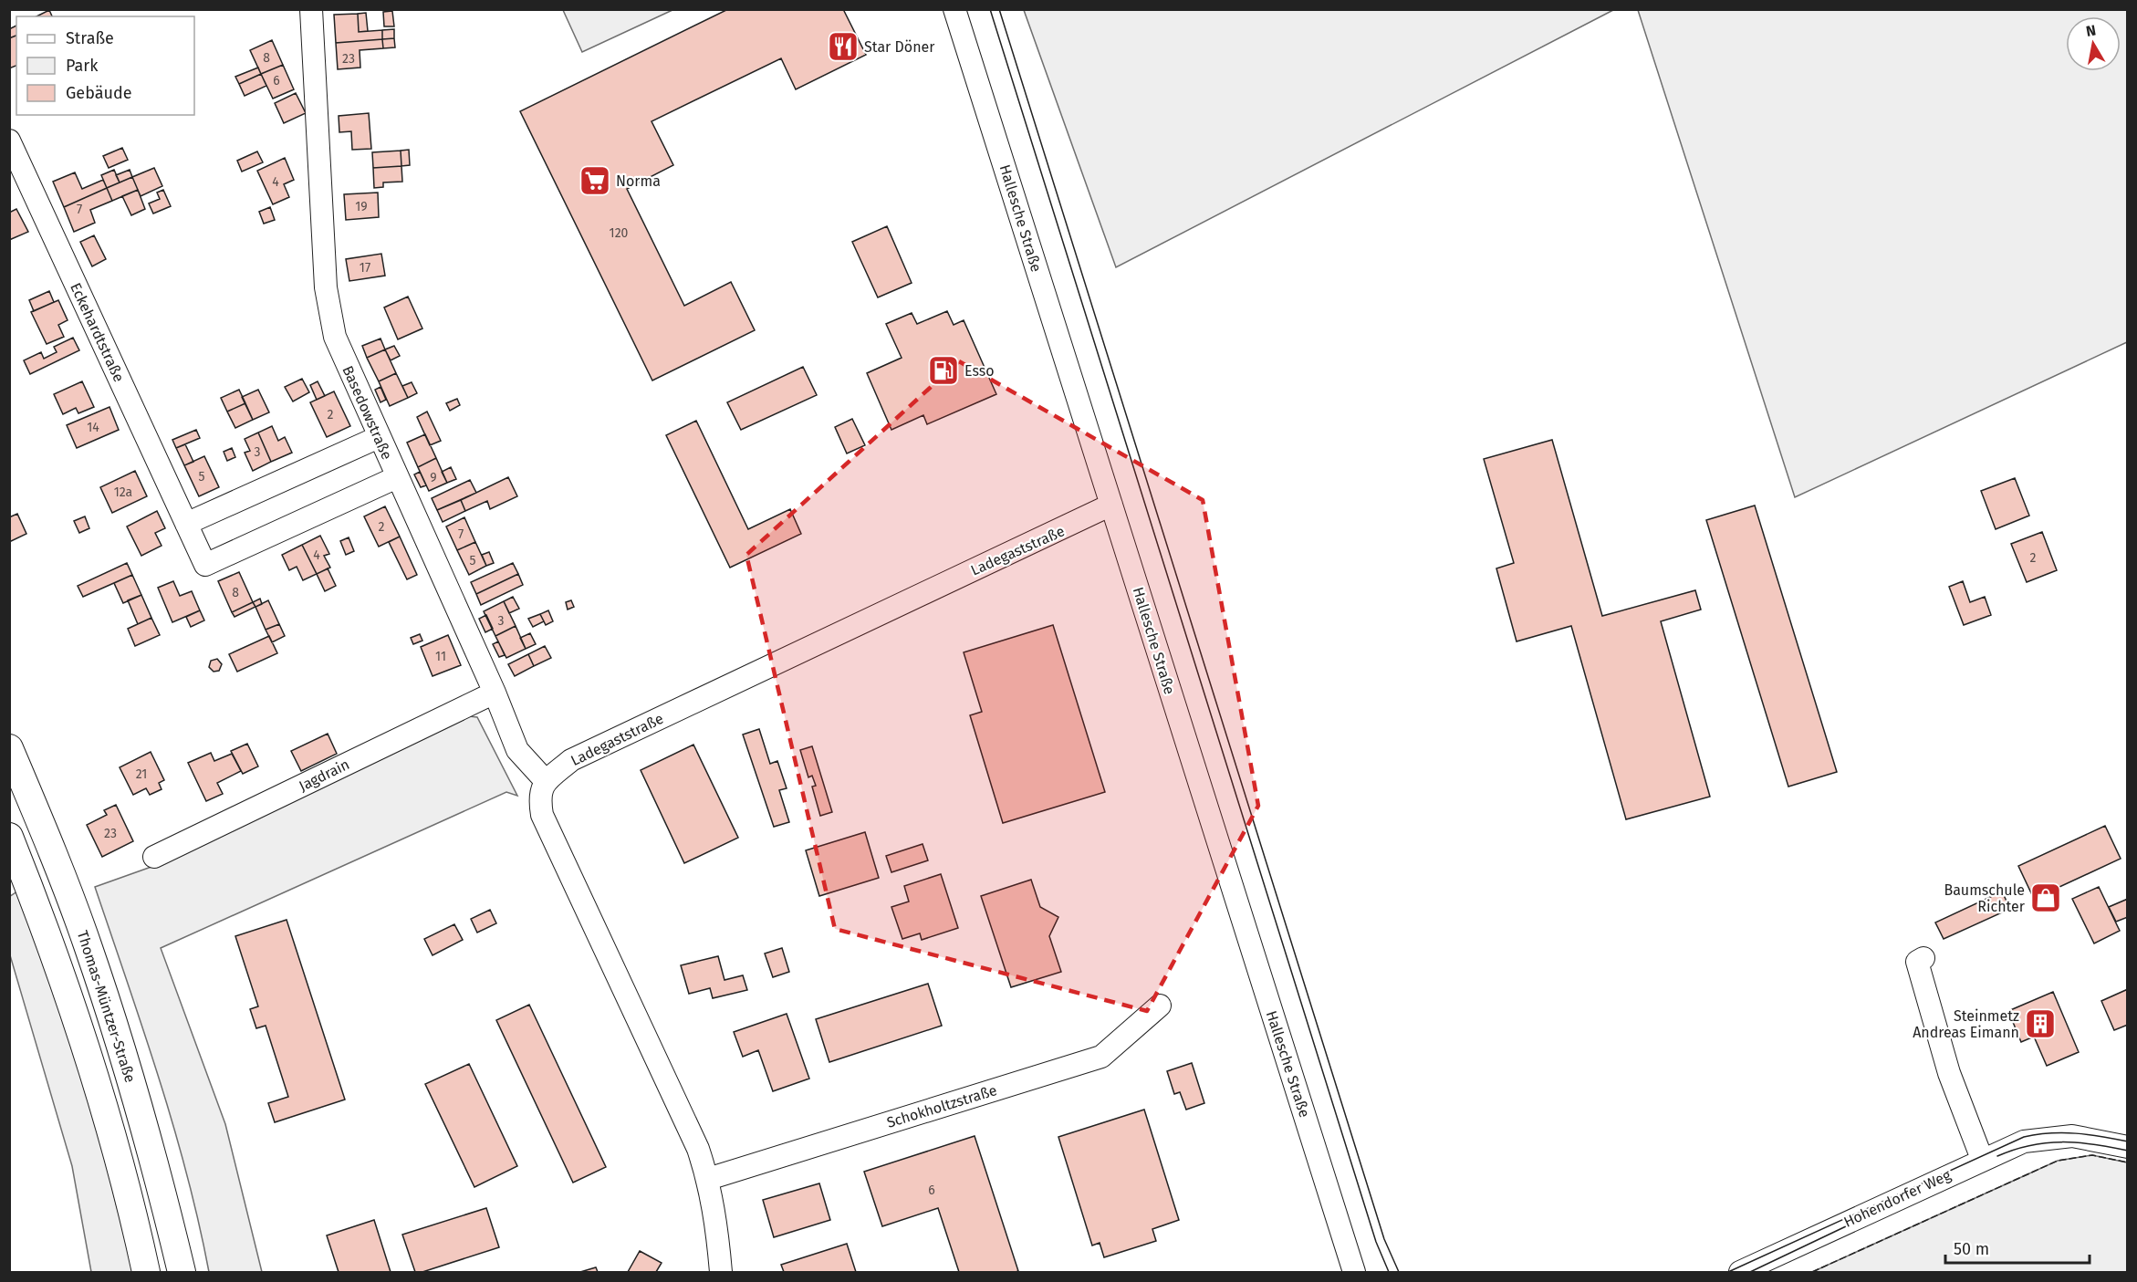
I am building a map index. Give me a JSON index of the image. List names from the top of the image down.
{
  "streets": {
    "main road": ["Thomas-Müntzer-Straße"],
    "street": [
      "Hallesche Straße",
      "Eckehardtstraße",
      "Basedowstraße",
      "Ladegaststraße",
      "Jagdrain",
      "Schokholtzstraße",
      "Hohendorfer Weg"
    ]
  },
  "crossings": [
    ["Hallesche Straße", "Ladegaststraße"],
    ["Eckehardtstraße", "Basedowstraße"],
    ["Basedowstraße", "Ladegaststraße"],
    ["Basedowstraße", "Jagdrain"]
  ],
  "places": {
    "restaurant": ["Star Döner"],
    "supermarket": ["Norma"],
    "fuel station": ["Esso"],
    "shop": ["Baumschule Richter"],
    "building": ["Steinmetz Andreas Eimann"]
  },
  "house_numbers": [
    "8",
    "23",
    "6",
    "4",
    "19",
    "7",
    "120",
    "17",
    "2",
    "14",
    "3",
    "5",
    "9",
    "12a",
    "2",
    "7",
    "4",
    "2",
    "5",
    "8",
    "3",
    "11",
    "21",
    "23",
    "6"
  ],
  "legend": ["Straße", "Park", "Gebäude"],
  "scale_bar": "50 m",
  "north": "top"
}
